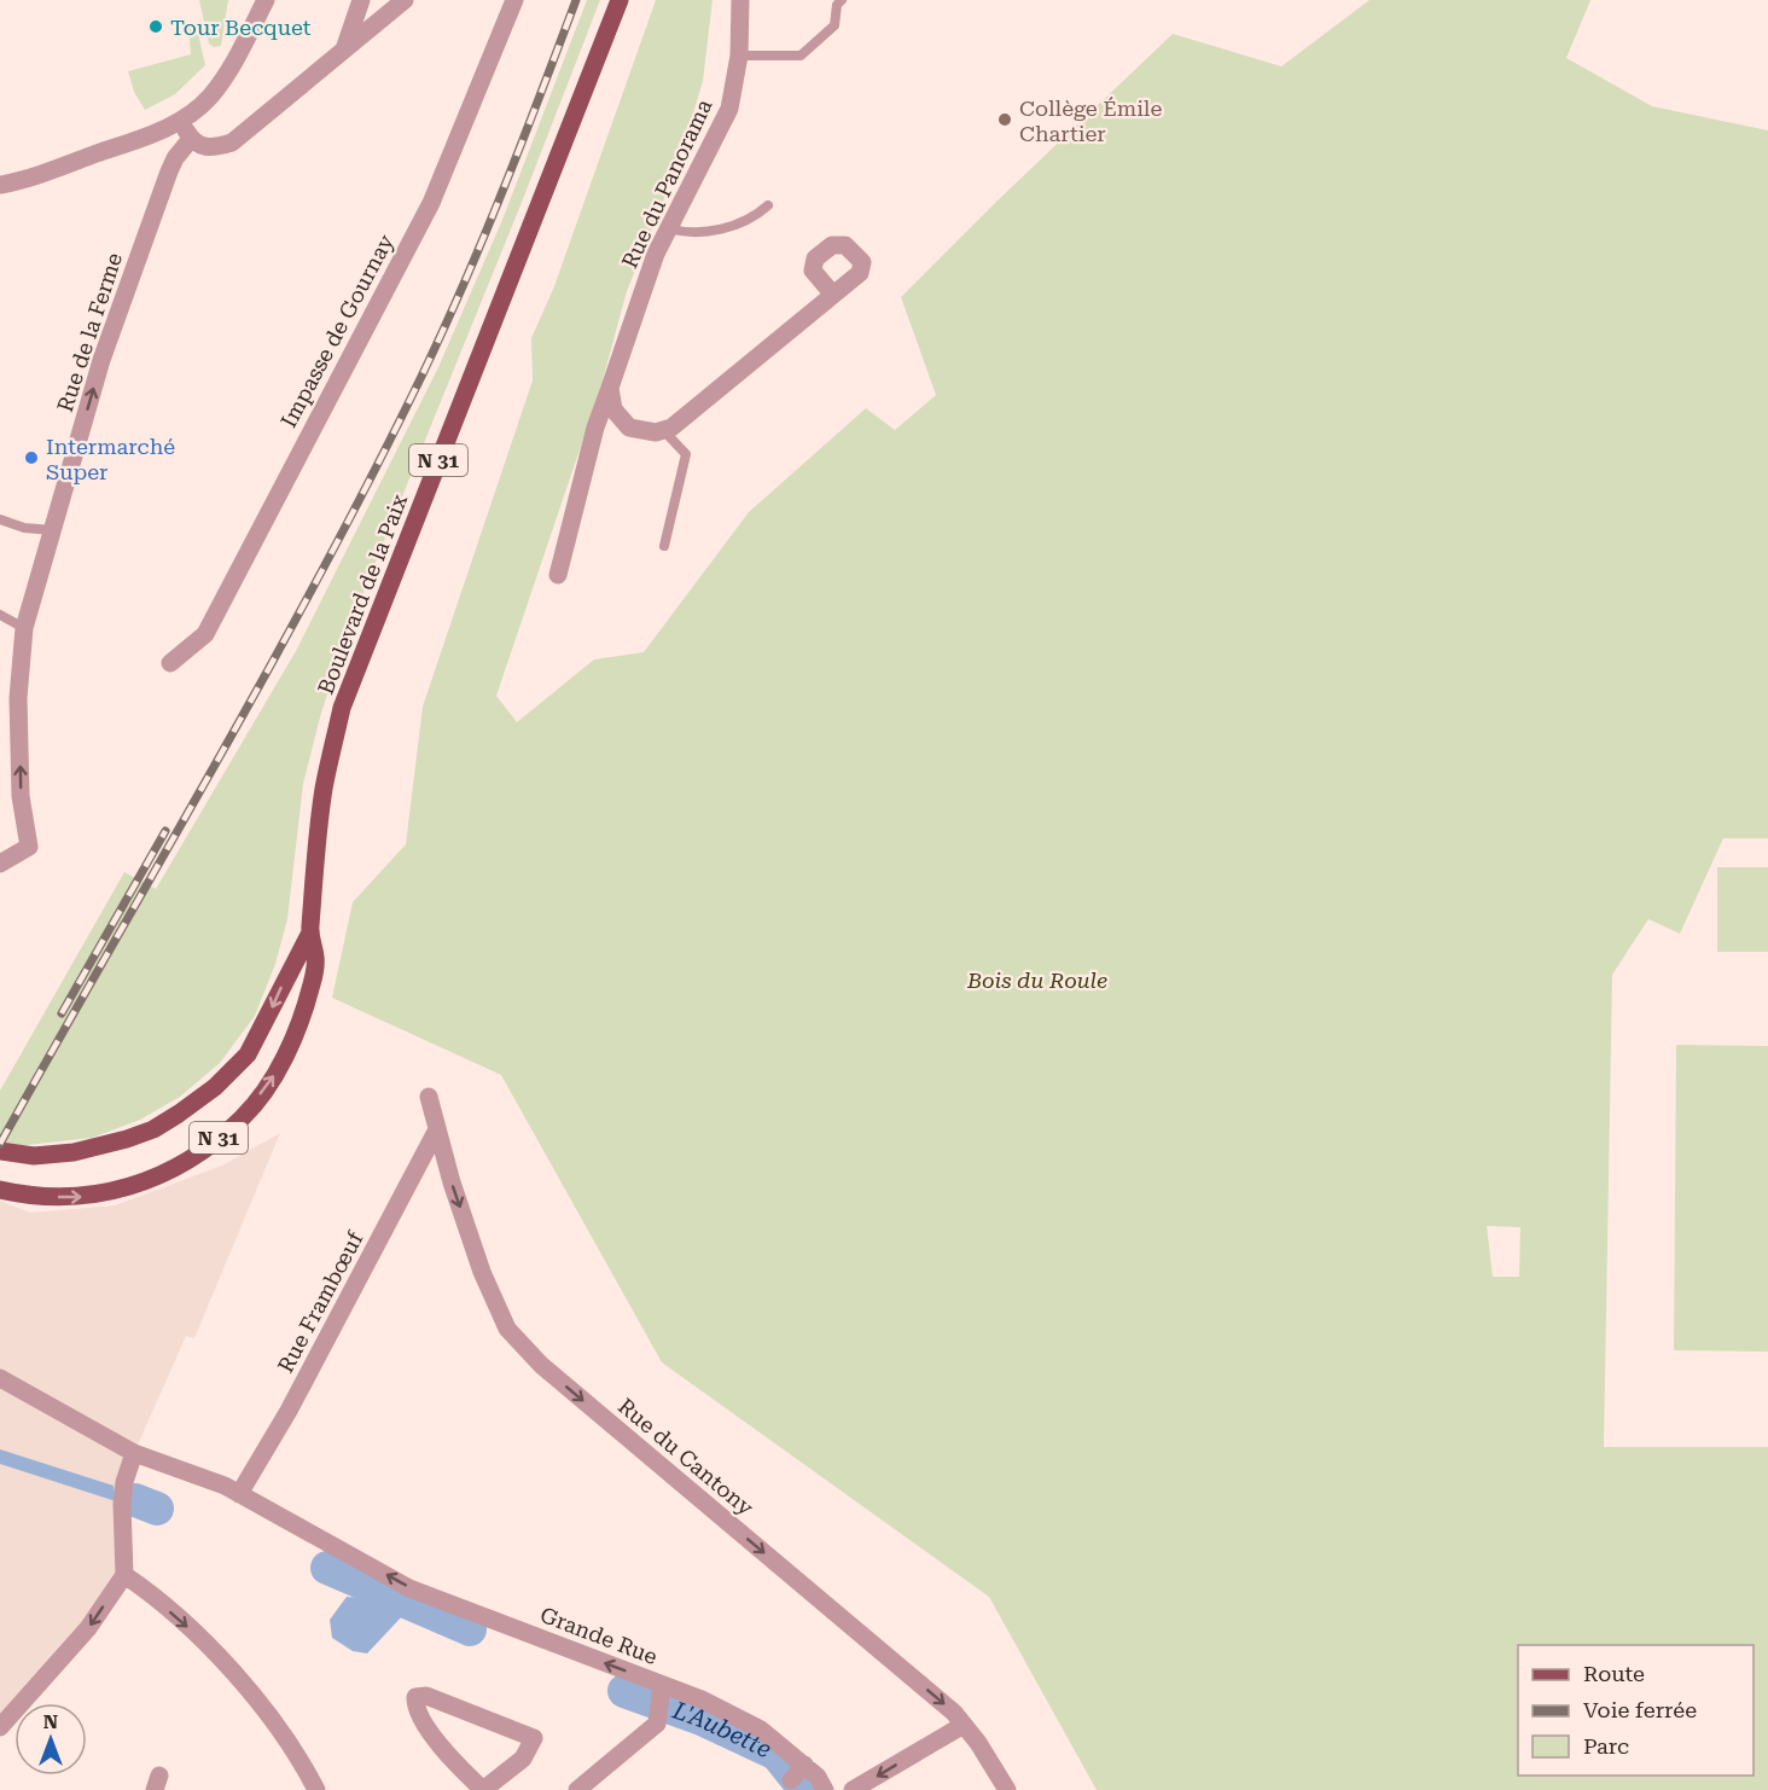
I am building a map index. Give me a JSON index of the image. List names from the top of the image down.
{
  "streets": {
    "main road": ["N 31", "Boulevard de la Paix"],
    "street": [
      "Rue du Panorama",
      "Impasse de Gournay",
      "Rue de la Ferme",
      "Rue Frambœuf",
      "Rue du Cantony",
      "Grande Rue"
    ]
  },
  "crossings": [
    ["Rue Frambœuf", "Rue du Cantony"],
    ["Rue Frambœuf", "Grande Rue"]
  ],
  "one_way": ["Rue de la Ferme", "Rue du Cantony", "Grande Rue"],
  "water": ["L'Aubette"],
  "parks": ["Bois du Roule"],
  "places": ["Tour Becquet", "Collège Émile Chartier", "Intermarché Super"],
  "legend": ["Route", "Voie ferrée", "Parc"],
  "north": "top"
}
